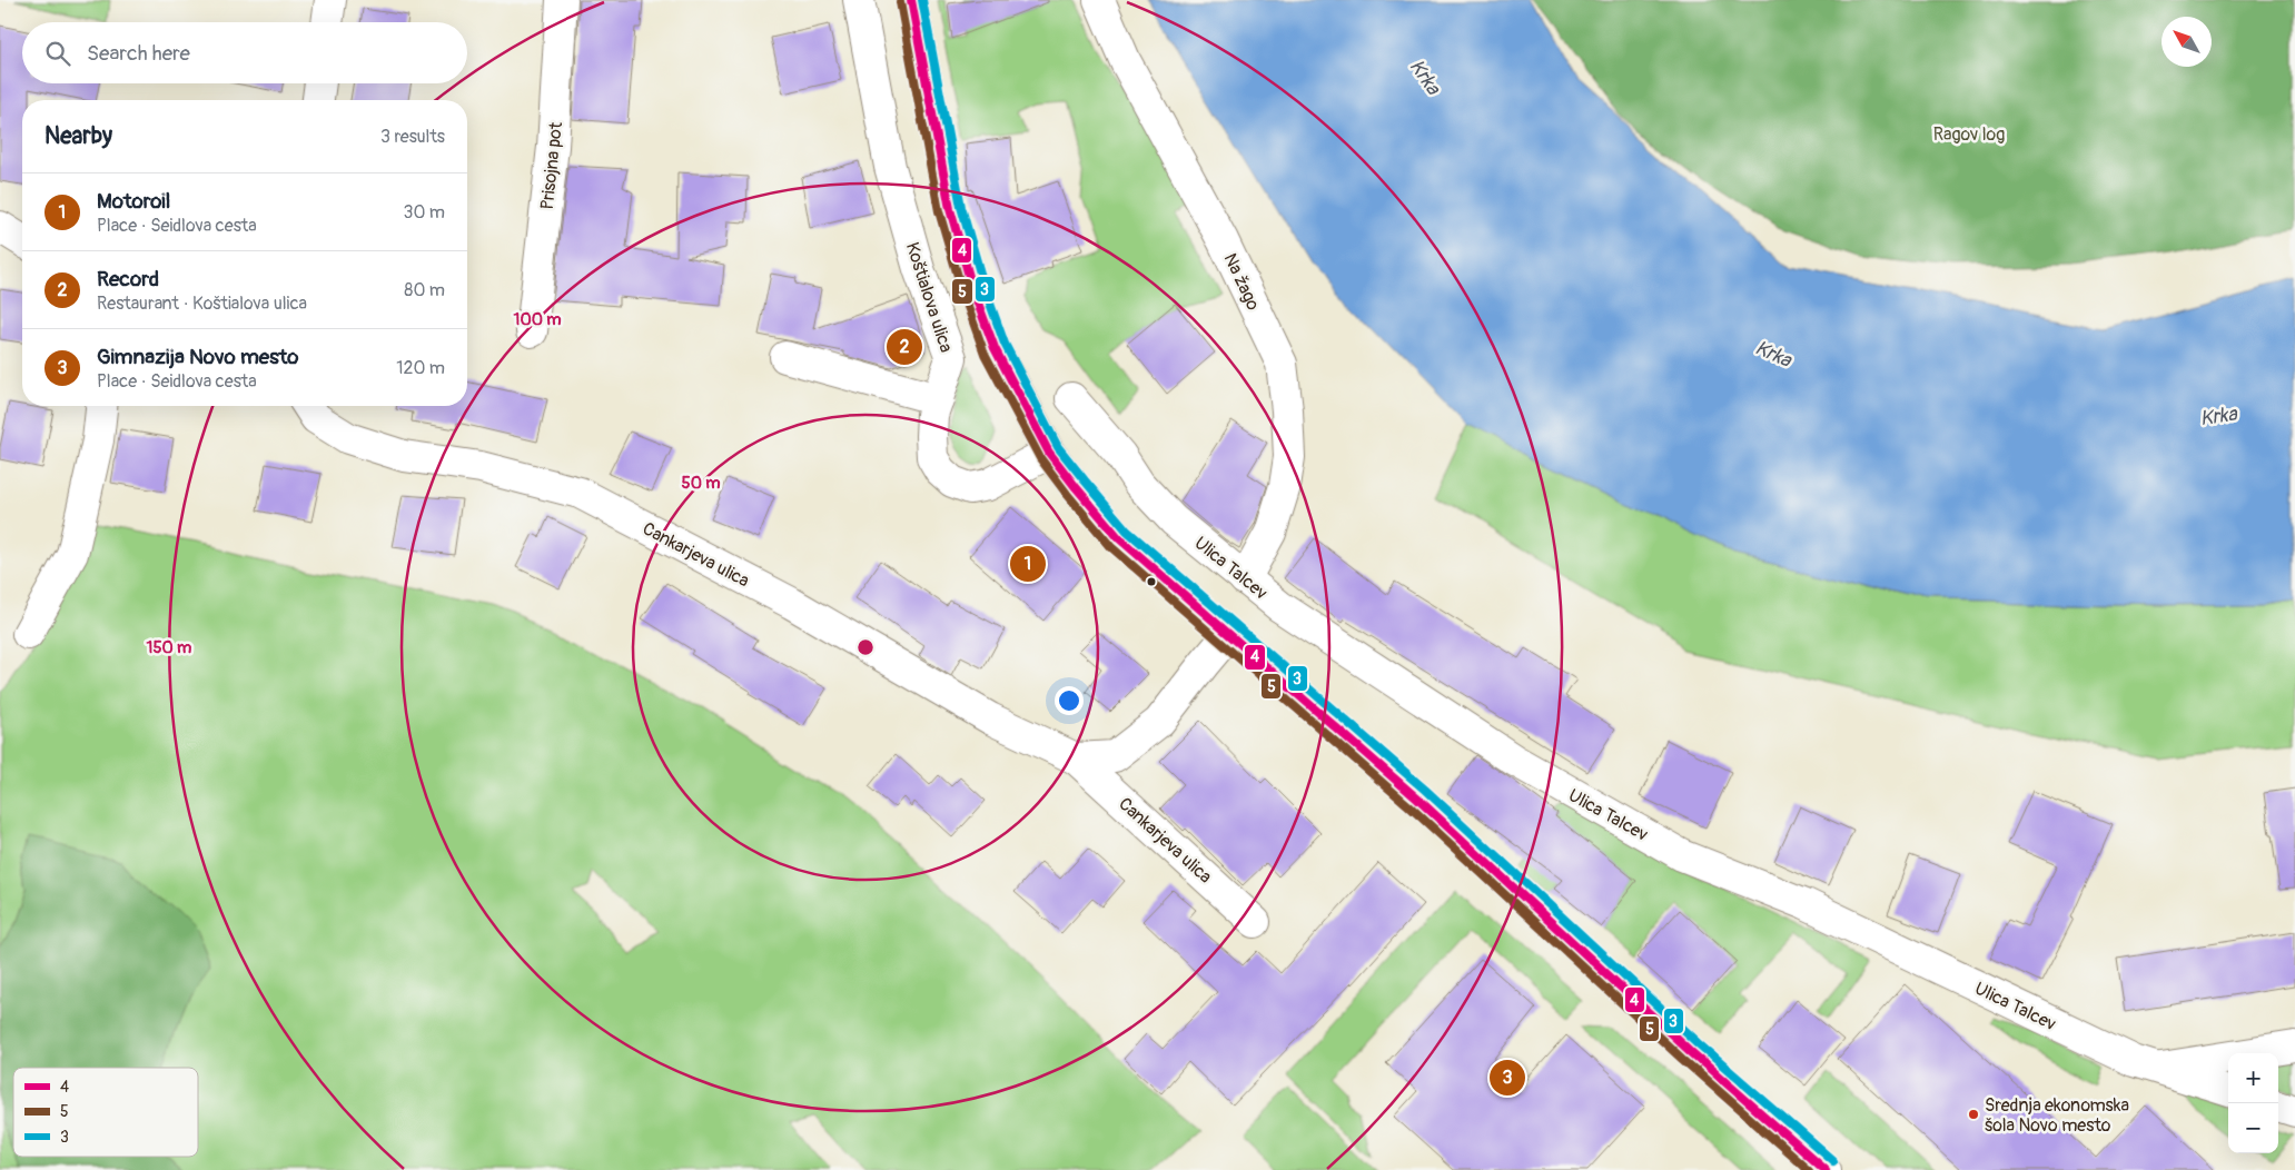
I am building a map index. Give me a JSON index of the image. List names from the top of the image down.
{
  "streets": {
    "street": [
      "Prisojna pot",
      "Na žago",
      "Koštialova ulica",
      "Cankarjeva ulica",
      "Ulica Talcev"
    ]
  },
  "crossings": [
    ["Na žago", "Ulica Talcev"]
  ],
  "water": ["Krka"],
  "parks": ["Ragov log"],
  "places": ["Srednja ekonomska šola Novo mesto"],
  "lines": ["transit line 4", "transit line 3", "transit line 5"],
  "legend": ["4", "5", "3"],
  "north": "top left",
  "page": {
    "search": "Search here",
    "heading": ["Nearby", "3 results"],
    "list": [
      {
        "mark": "1",
        "name": "Motoroil",
        "note": "Place · Seidlova cesta",
        "value": "30 m"
      },
      {
        "mark": "2",
        "name": "Record",
        "note": "Restaurant · Koštialova ulica",
        "value": "80 m"
      },
      {
        "mark": "3",
        "name": "Gimnazija Novo mesto",
        "note": "Place · Seidlova cesta",
        "value": "120 m"
      }
    ],
    "pins": ["2", "1", "3"],
    "map_buttons": ["+", "−"]
  },
  "rings": ["100 m", "50 m", "150 m"]
}
